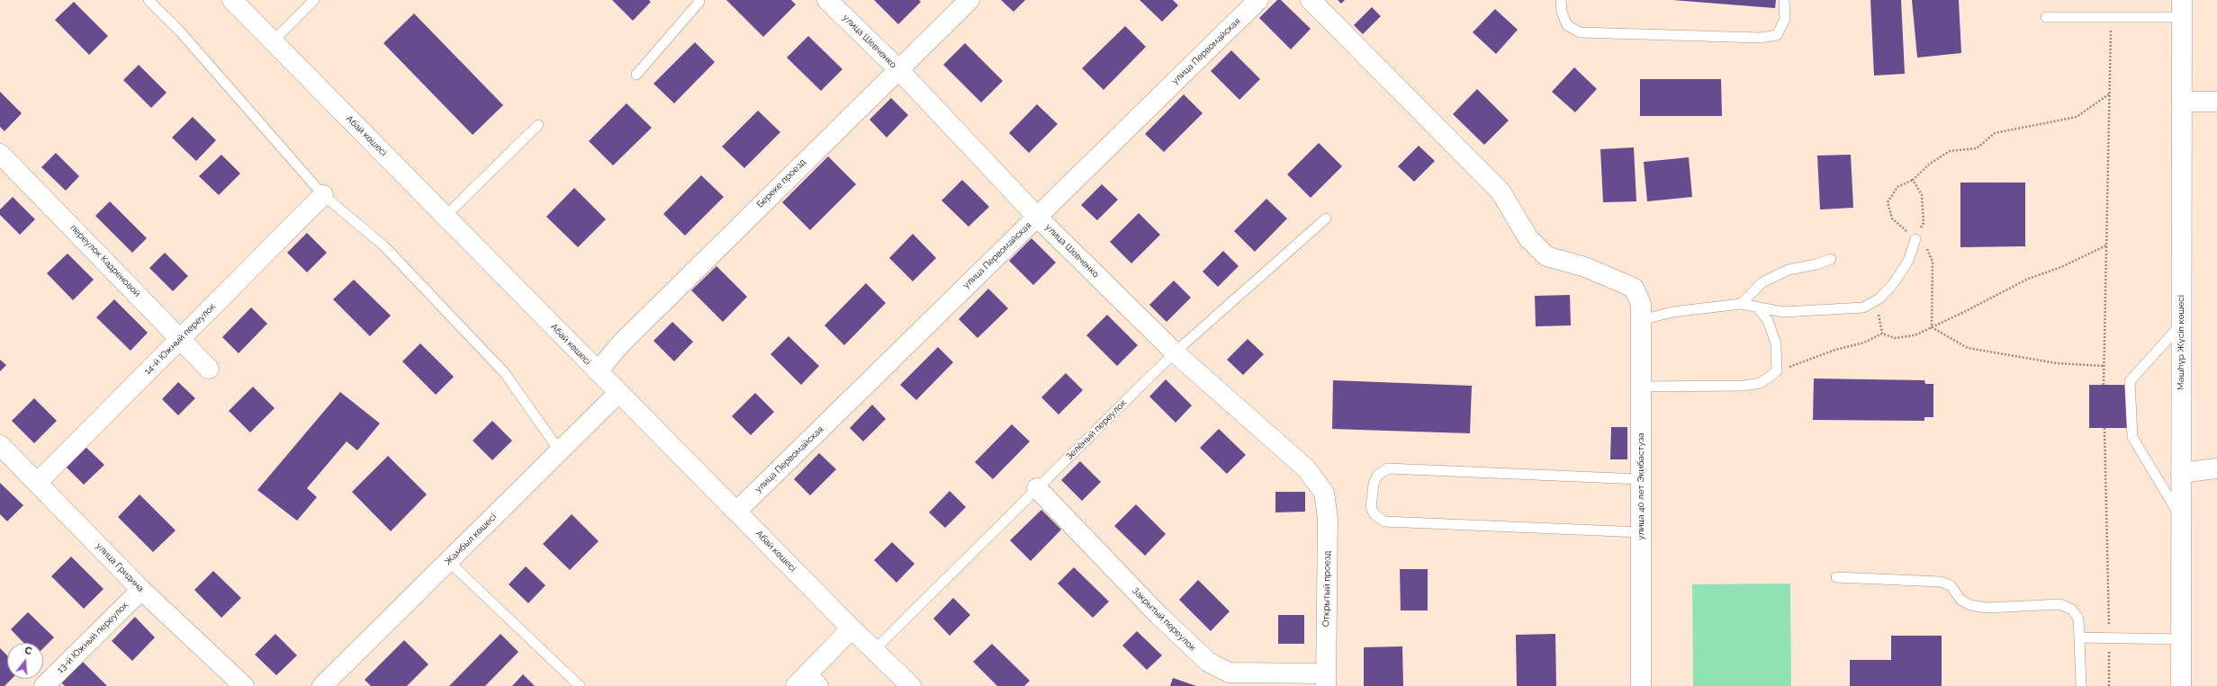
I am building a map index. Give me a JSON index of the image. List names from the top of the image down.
{
  "streets": {
    "street": [
      "улица Шевченко",
      "улица Первомайская",
      "Абай көшесі",
      "Береке проезд",
      "переулок Кадреновой",
      "14-й Южный переулок",
      "Мәшһүр Жүсіп көшесі",
      "улица 40 лет Экибастуза",
      "Жамбыл көшесі",
      "улица Гридина",
      "Открытый проезд",
      "Закрытый переулок",
      "13-й Южный переулок"
    ],
    "lane": ["Зелёный переулок"]
  },
  "crossings": [
    ["улица Шевченко", "улица Первомайская"],
    ["улица Шевченко", "Береке проезд"],
    ["улица Шевченко", "Зелёный переулок"],
    ["улица Шевченко", "Открытый проезд"],
    ["улица Первомайская", "Абай көшесі"],
    ["Абай көшесі", "Береке проезд"],
    ["Абай көшесі", "Зелёный переулок"],
    ["Абай көшесі", "Жамбыл көшесі"],
    ["переулок Кадреновой", "14-й Южный переулок"],
    ["14-й Южный переулок", "улица Гридина"],
    ["Зелёный переулок", "Закрытый переулок"],
    ["улица Гридина", "13-й Южный переулок"],
    ["Открытый проезд", "Закрытый переулок"]
  ],
  "north": "top"
}
